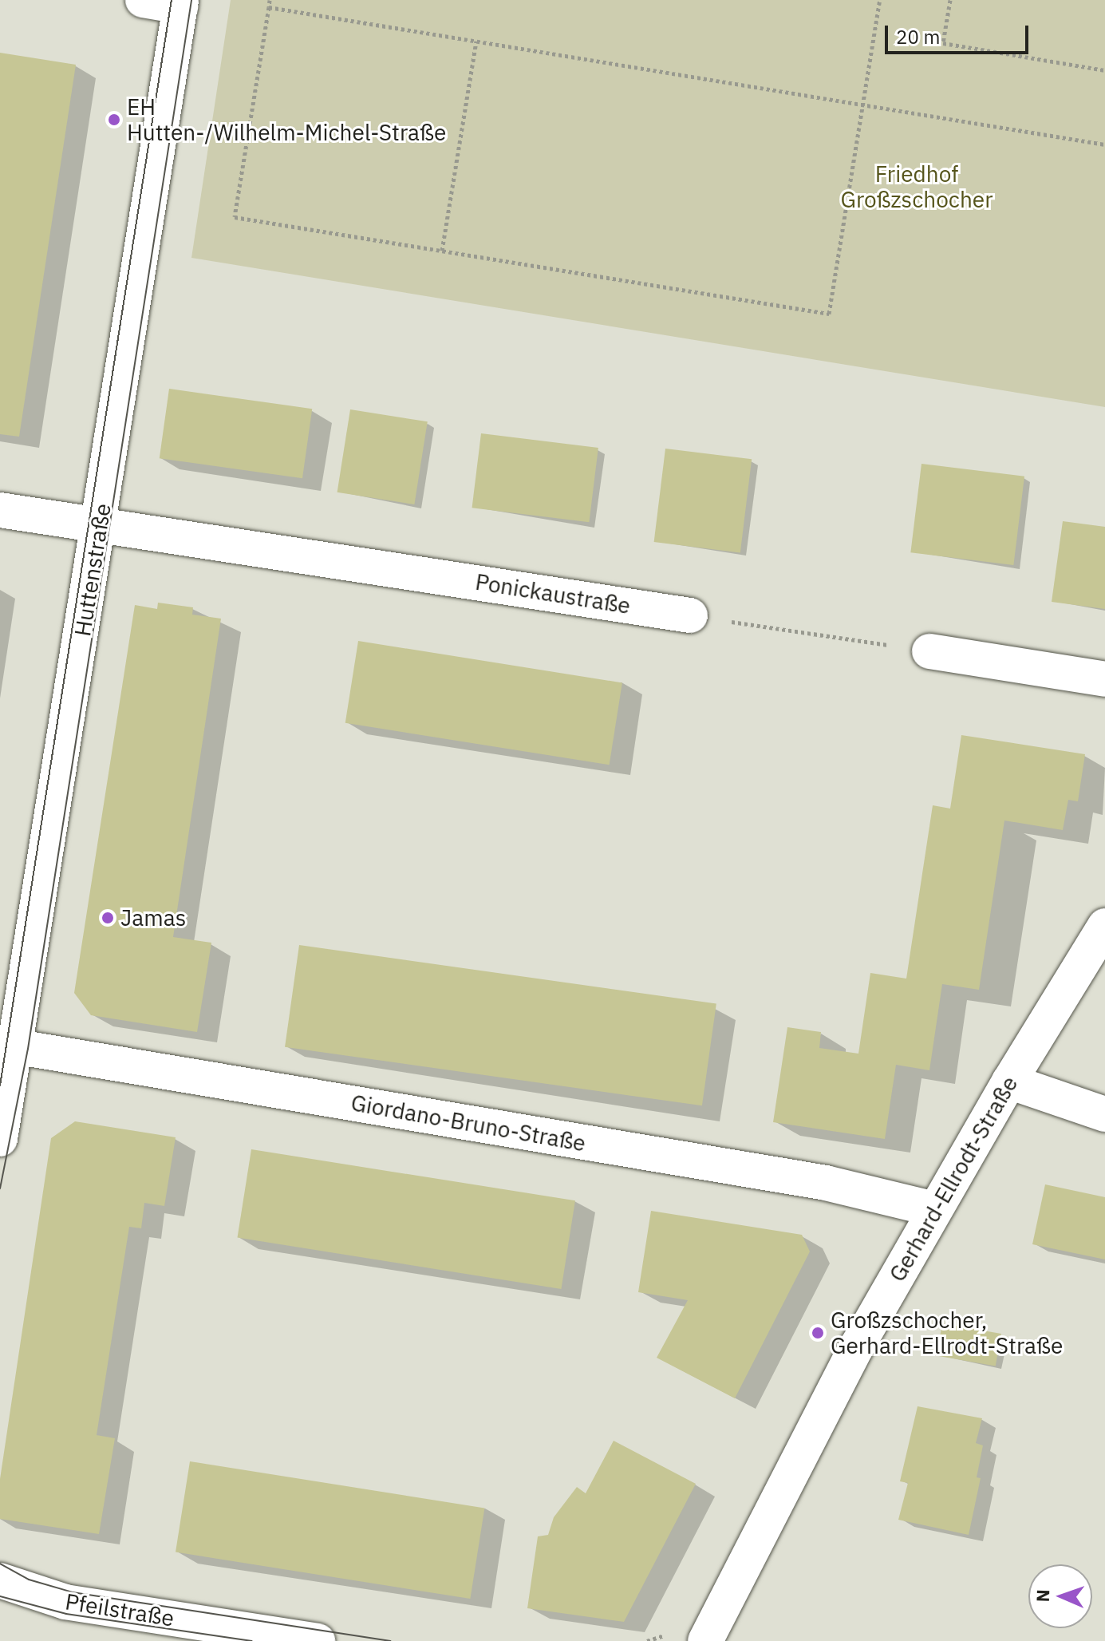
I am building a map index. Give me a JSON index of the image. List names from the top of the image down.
{
  "streets": {
    "street": [
      "Huttenstraße",
      "Ponickaustraße",
      "Giordano-Bruno-Straße",
      "Gerhard-Ellrodt-Straße",
      "Pfeilstraße"
    ]
  },
  "crossings": [
    ["Huttenstraße", "Ponickaustraße"],
    ["Huttenstraße", "Giordano-Bruno-Straße"],
    ["Giordano-Bruno-Straße", "Gerhard-Ellrodt-Straße"]
  ],
  "parks": ["Friedhof Großzschocher"],
  "places": ["EH Hutten-/Wilhelm-Michel-Straße", "Jamas", "Großzschocher, Gerhard-Ellrodt-Straße"],
  "scale_bar": "20 m",
  "north": "left"
}
